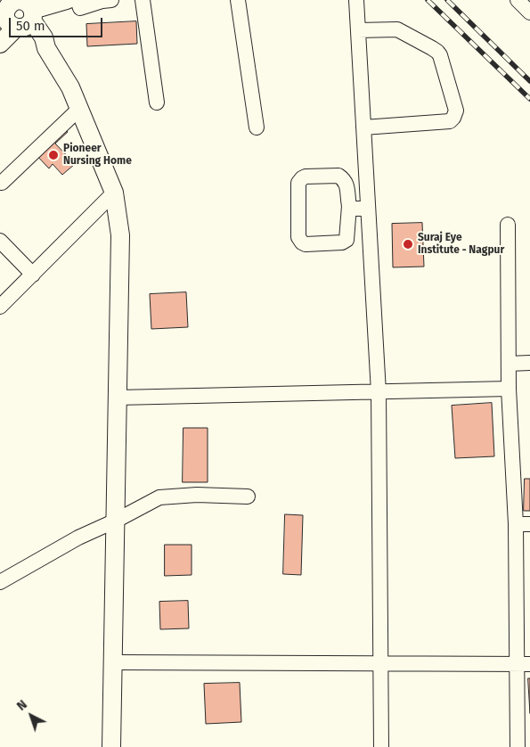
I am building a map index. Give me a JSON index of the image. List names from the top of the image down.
{
  "places": ["Pioneer Nursing Home", "Suraj Eye Institute - Nagpur"],
  "scale_bar": "50 m",
  "north": "top left"
}
